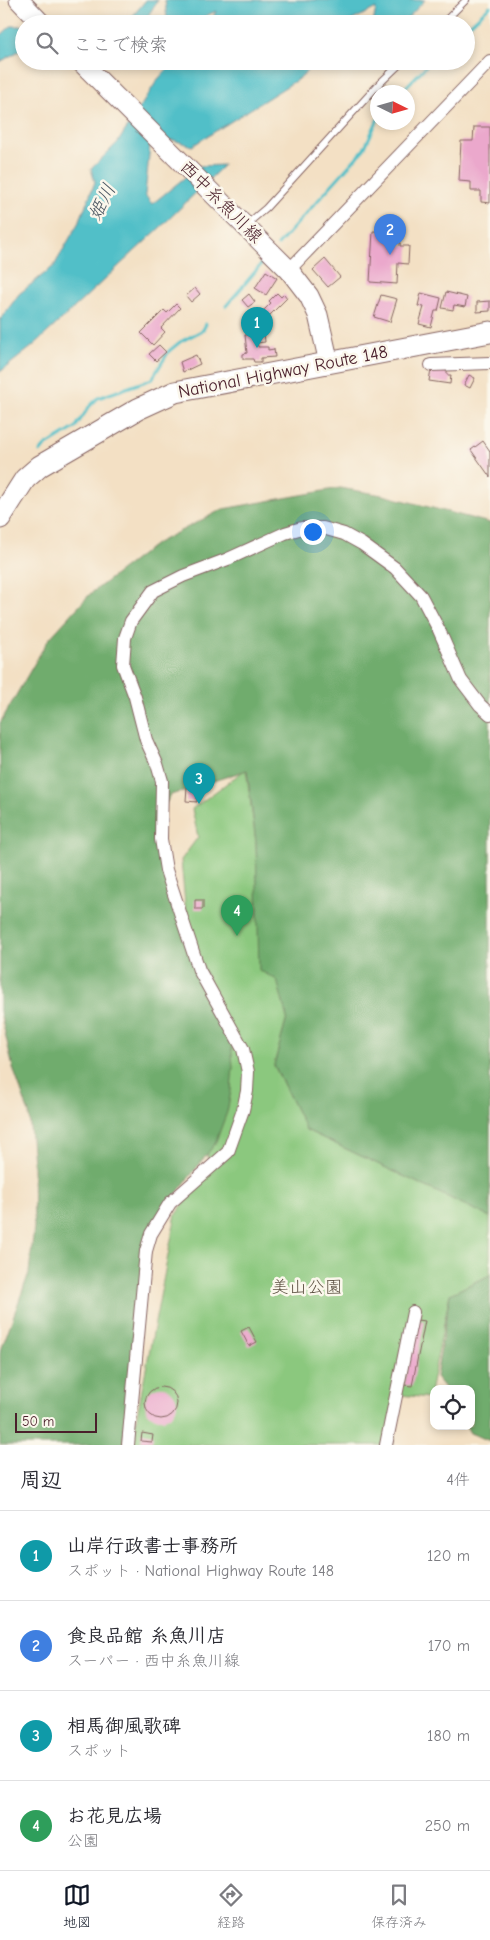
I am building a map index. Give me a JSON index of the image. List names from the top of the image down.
{
  "streets": {
    "highway": ["National Highway Route 148"],
    "main road": ["西中糸魚川線"]
  },
  "crossings": [
    ["西中糸魚川線", "National Highway Route 148"]
  ],
  "water": ["姫川"],
  "parks": ["美山公園"],
  "scale_bar": "50 m",
  "north": "right",
  "page": {
    "search": "ここで検索",
    "pins": [
      "2",
      "1",
      "3",
      "4"
    ],
    "scale": "50 m",
    "heading": ["周辺", "4件"],
    "list": [
      {
        "mark": "1",
        "name": "山岸行政書士事務所",
        "note": "スポット · National Highway Route 148",
        "value": "120 m"
      },
      {
        "mark": "2",
        "name": "食良品館 糸魚川店",
        "note": "スーパー · 西中糸魚川線",
        "value": "170 m"
      },
      {
        "mark": "3",
        "name": "相馬御風歌碑",
        "note": "スポット",
        "value": "180 m"
      },
      {
        "mark": "4",
        "name": "お花見広場",
        "note": "公園",
        "value": "250 m"
      }
    ],
    "nav": ["地図", "経路", "保存済み"]
  }
}
